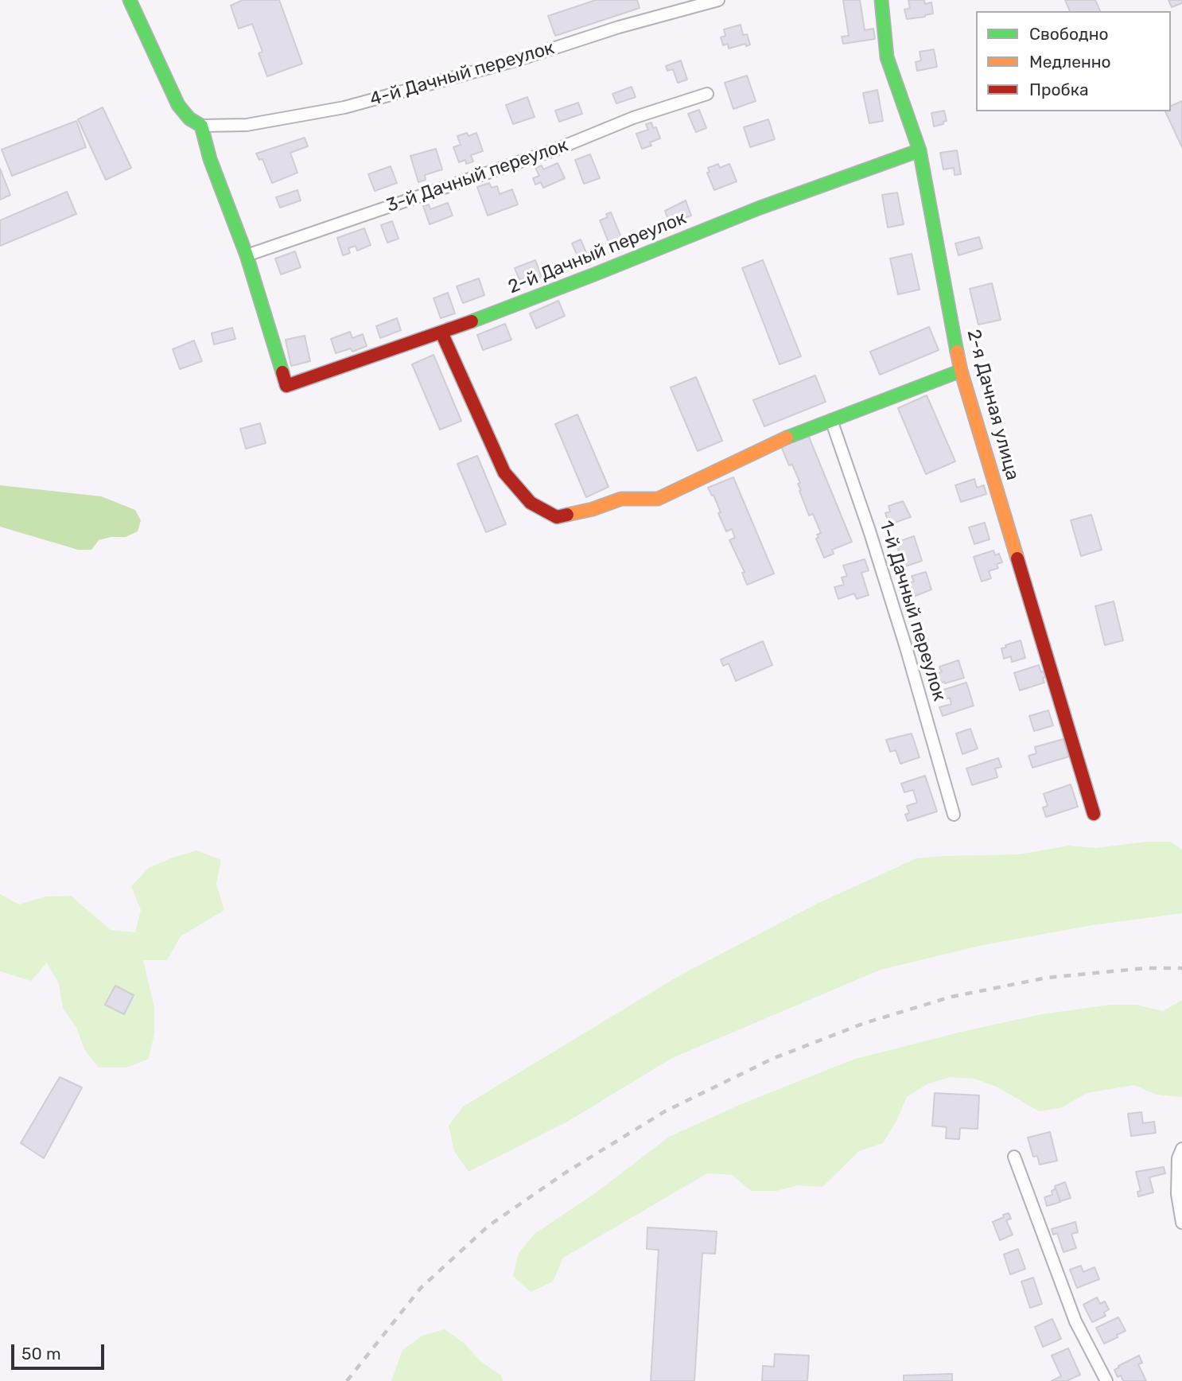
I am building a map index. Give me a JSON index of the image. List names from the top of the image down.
{
  "streets": {
    "street": [
      "4-й Дачный переулок",
      "3-й Дачный переулок",
      "2-й Дачный переулок",
      "2-я Дачная улица",
      "1-й Дачный переулок"
    ]
  },
  "crossings": [
    ["3-й Дачный переулок", "2-й Дачный переулок"],
    ["2-й Дачный переулок", "2-я Дачная улица"]
  ],
  "legend": ["Свободно", "Медленно", "Пробка"],
  "scale_bar": "50 m"
}
